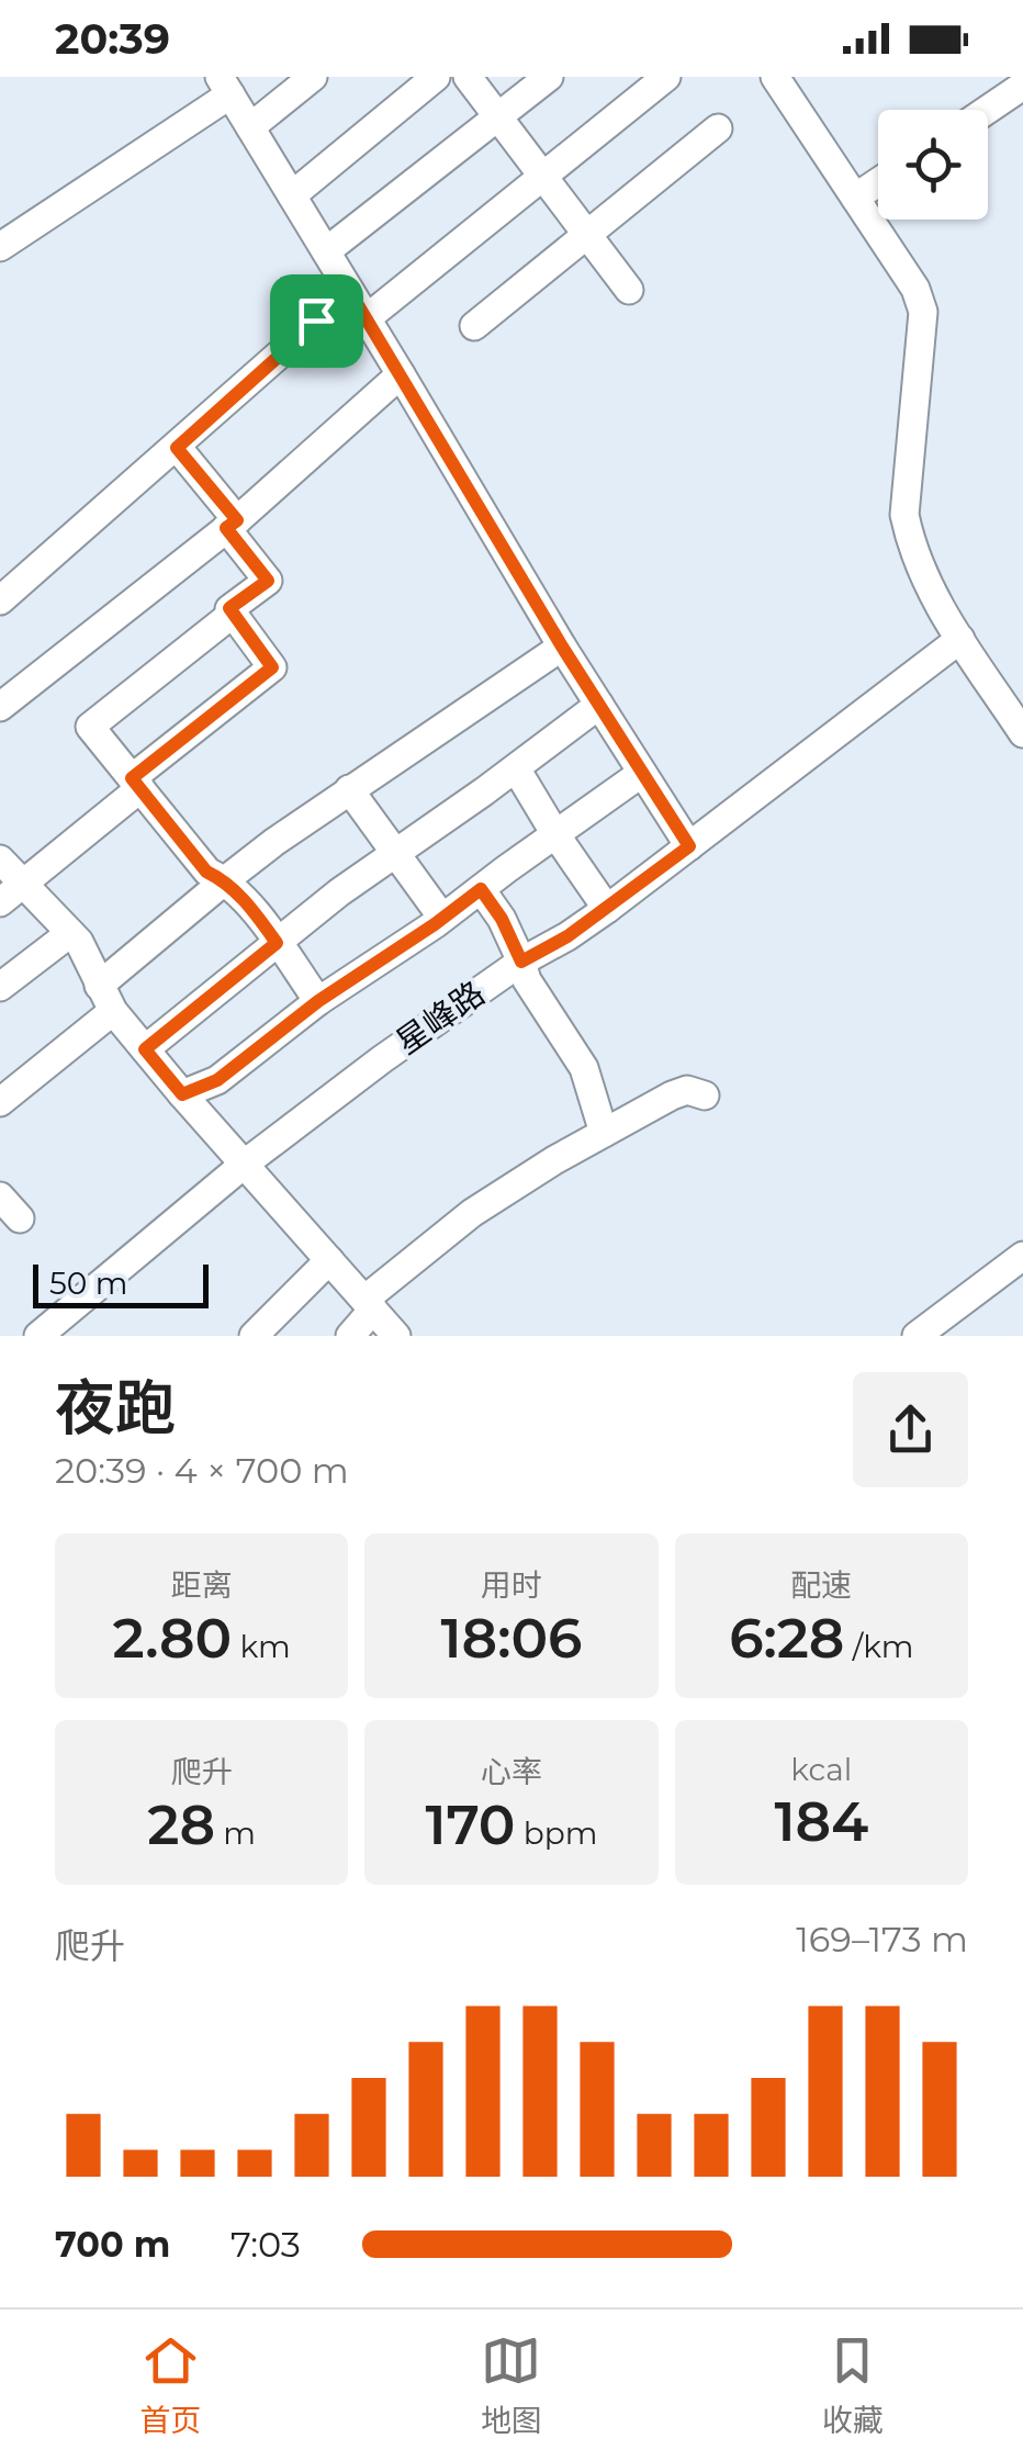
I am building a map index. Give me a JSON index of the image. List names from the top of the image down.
{
  "streets": {
    "street": ["星峰路"]
  },
  "scale_bar": "50 m",
  "page": {
    "status": "20:39",
    "scale": "50 m",
    "heading": ["夜跑", "20:39 · 4 × 700 m"],
    "stats": [
      ["距离", "2.80 km"],
      ["用时", "18:06"],
      ["配速", "6:28 /km"],
      ["爬升", "28 m"],
      ["心率", "170 bpm"],
      ["kcal", "184"]
    ],
    "chart": ["爬升", "169–173 m"],
    "list": [
      {
        "name": "700 m",
        "note": "7:03"
      }
    ],
    "tabs": ["首页", "地图", "收藏"]
  }
}
